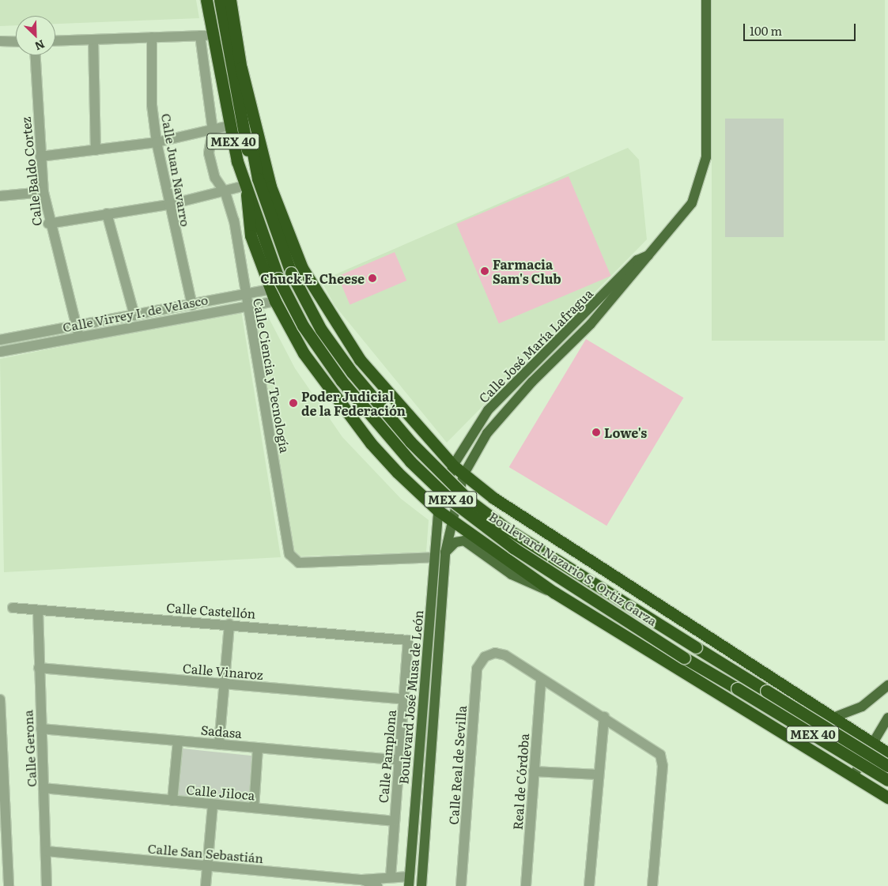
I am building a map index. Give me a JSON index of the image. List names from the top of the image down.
{
  "streets": {
    "highway": ["MEX 40", "Boulevard Nazario S. Ortiz Garza"],
    "main road": ["Calle José María Lafragua", "Boulevard José Musa de León"],
    "street": [
      "Calle Juan Navarro",
      "Calle Baldo Cortez",
      "Calle Virrey I. de Velasco",
      "Calle Ciencia y Tecnología",
      "Calle Castellón",
      "Calle Vinaroz",
      "Sadasa",
      "Calle Gerona",
      "Calle Pamplona",
      "Calle Real de Sevilla",
      "Real de Córdoba",
      "Calle Jiloca",
      "Calle San Sebastián"
    ]
  },
  "crossings": [
    ["Calle Juan Navarro", "Calle Virrey I. de Velasco"],
    ["Calle Baldo Cortez", "Calle Virrey I. de Velasco"],
    ["Calle Virrey I. de Velasco", "Calle Ciencia y Tecnología"],
    ["Calle José María Lafragua", "Boulevard José Musa de León"],
    ["Calle Ciencia y Tecnología", "Boulevard José Musa de León"],
    ["Calle Castellón", "Calle Gerona"],
    ["Calle Castellón", "Calle Pamplona"],
    ["Calle Vinaroz", "Calle Gerona"],
    ["Calle Vinaroz", "Calle Pamplona"],
    ["Boulevard José Musa de León", "Calle San Sebastián"],
    ["Sadasa", "Calle Gerona"],
    ["Sadasa", "Calle Pamplona"],
    ["Calle Gerona", "Calle Jiloca"],
    ["Calle Gerona", "Calle San Sebastián"],
    ["Calle Pamplona", "Calle Jiloca"],
    ["Calle Pamplona", "Calle San Sebastián"],
    ["Calle Real de Sevilla", "Real de Córdoba"]
  ],
  "places": [
    "Farmacia Sam's Club",
    "Chuck E. Cheese",
    "Poder Judicial de la Federación",
    "Lowe's"
  ],
  "scale_bar": "100 m",
  "north": "bottom right"
}
